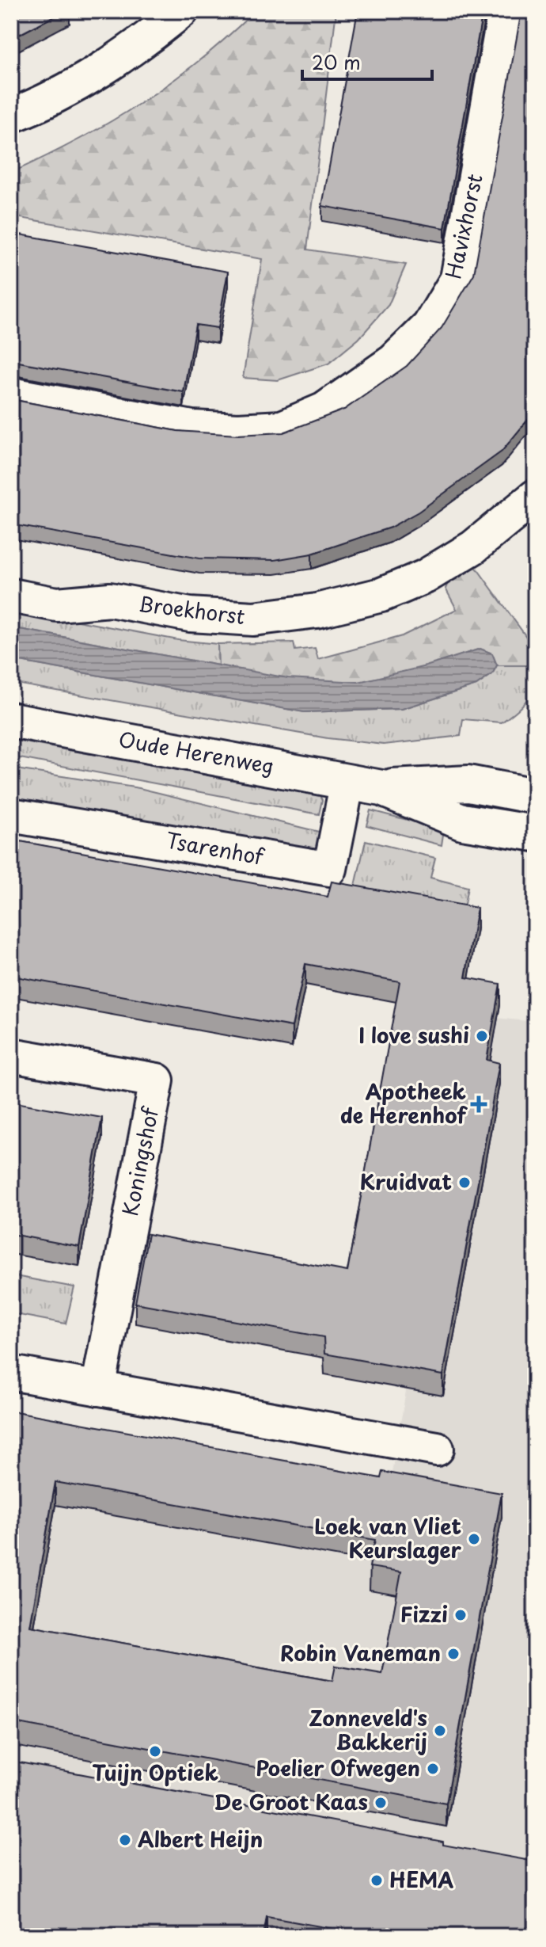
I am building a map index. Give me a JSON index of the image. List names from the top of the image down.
{
  "streets": {
    "street": [
      "Havixhorst",
      "Broekhorst",
      "Oude Herenweg",
      "Tsarenhof",
      "Koningshof"
    ]
  },
  "crossings": [
    ["Oude Herenweg", "Tsarenhof"]
  ],
  "places": {
    "other": [
      "I love sushi",
      "Kruidvat",
      "Loek van Vliet Keurslager",
      "Fizzi",
      "Robin Vaneman",
      "Zonneveld's Bakkerij",
      "Tuijn Optiek",
      "Poelier Ofwegen",
      "De Groot Kaas",
      "Albert Heijn",
      "HEMA"
    ],
    "health": ["Apotheek de Herenhof"]
  },
  "scale_bar": "20 m"
}
